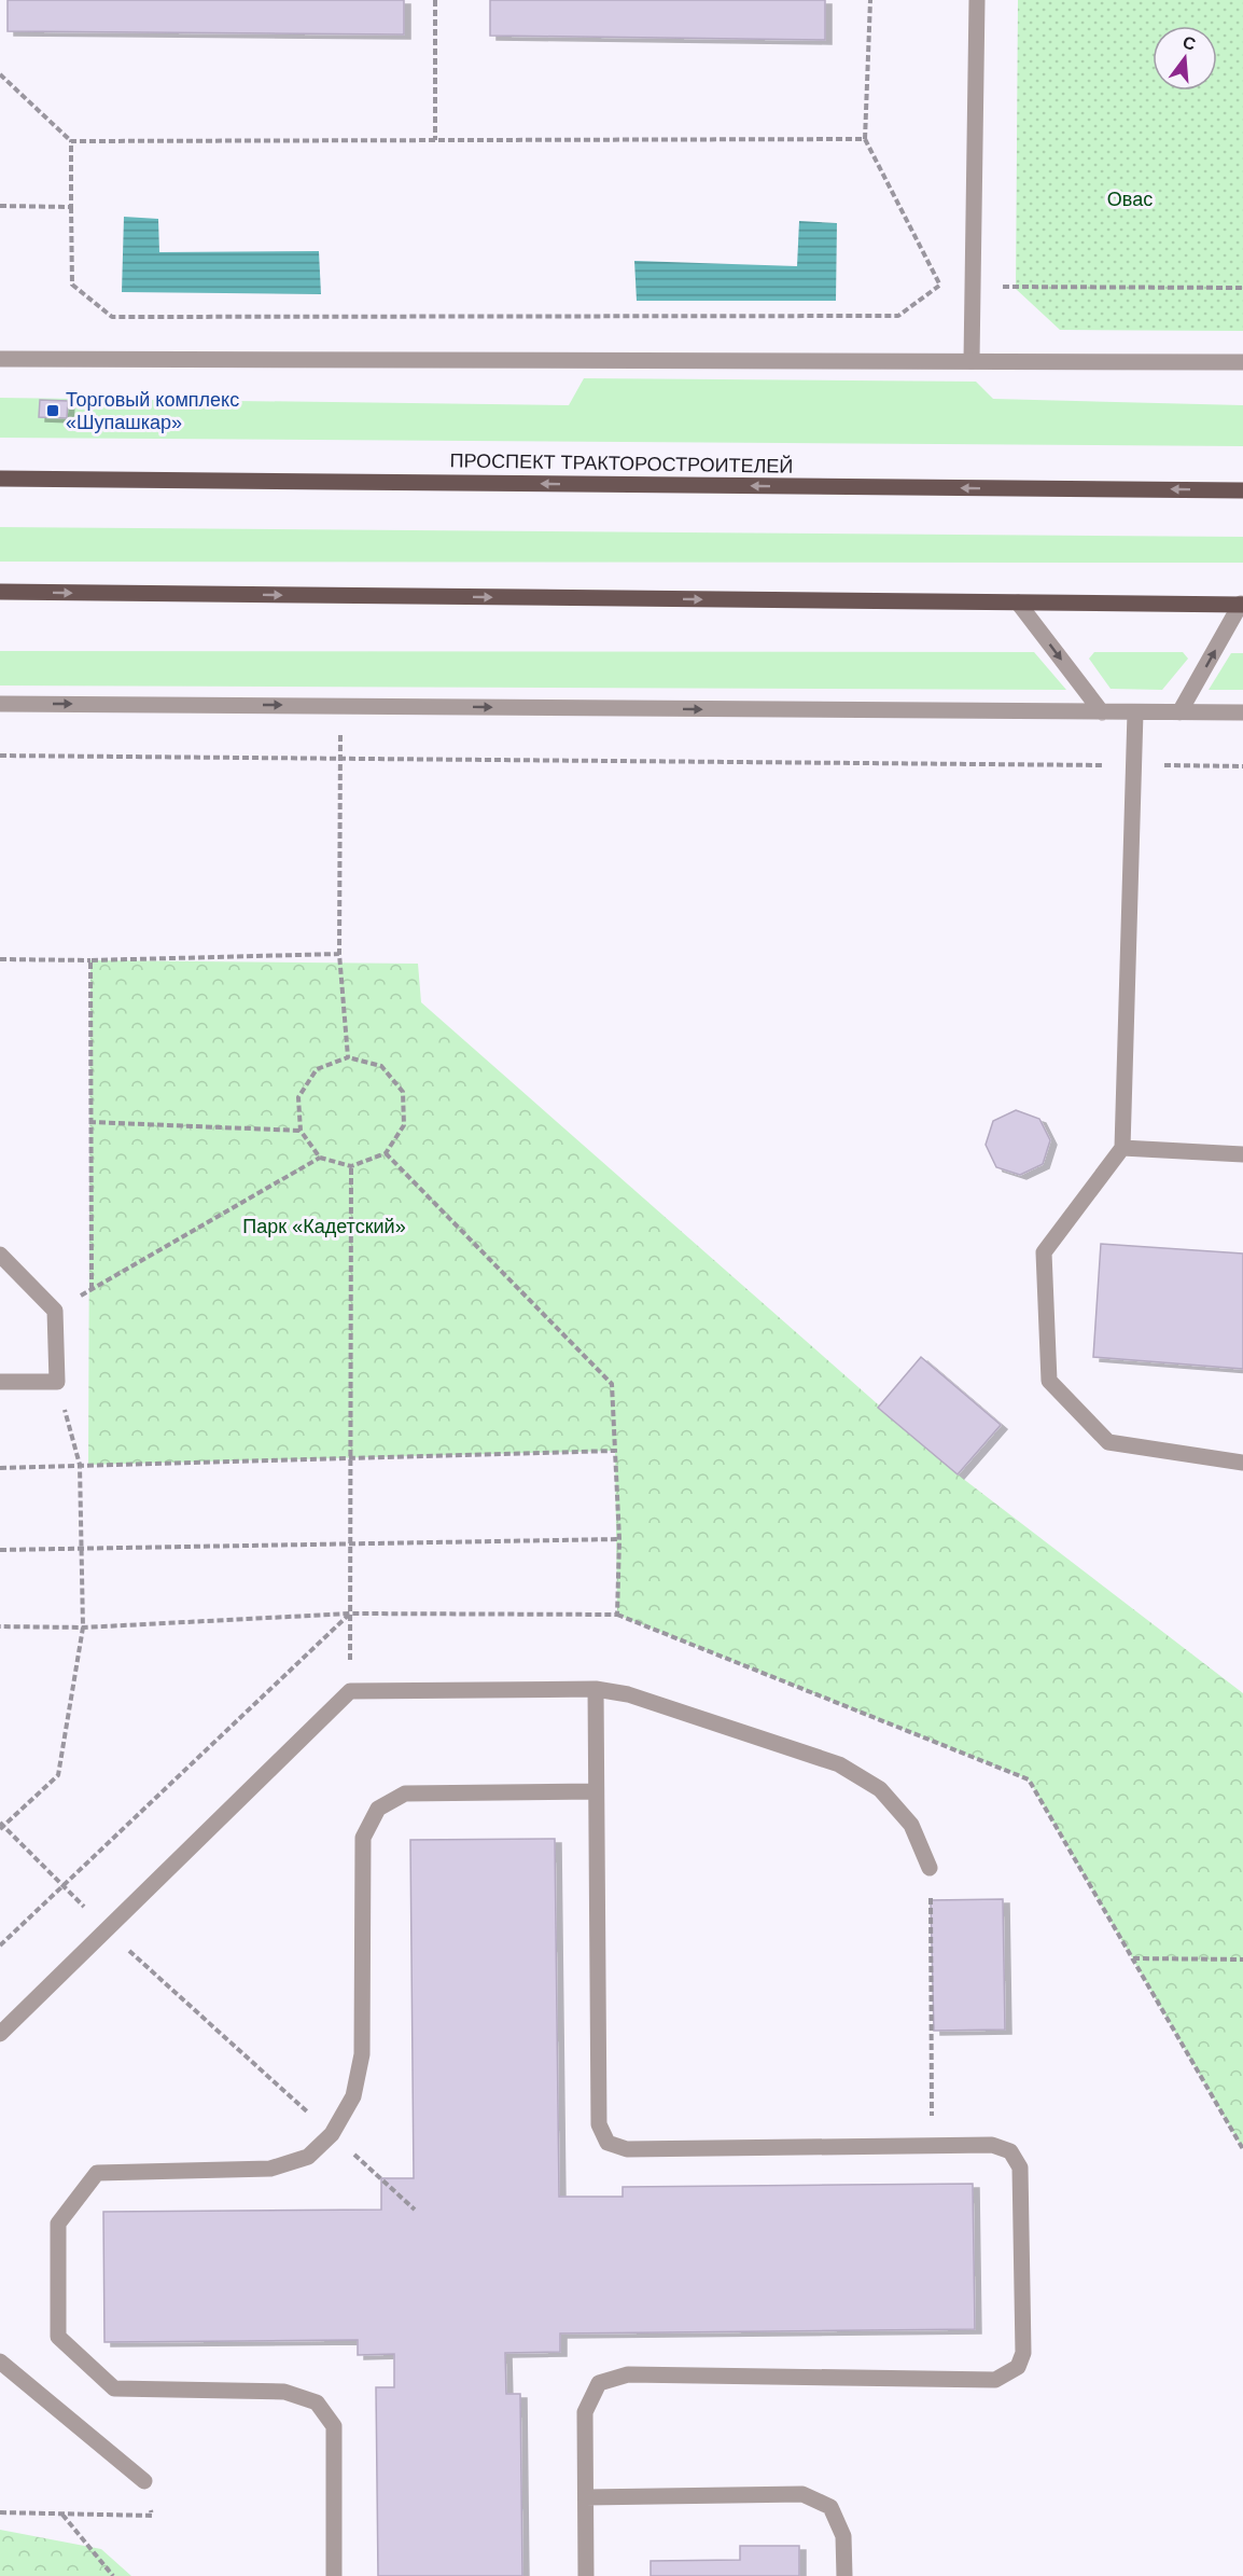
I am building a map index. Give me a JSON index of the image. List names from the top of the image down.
{
  "streets": {
    "main road": ["ПРОСПЕКТ ТРАКТОРОСТРОИТЕЛЕЙ"]
  },
  "parks": ["Овас", "Парк «Кадетский»"],
  "places": {
    "transit": ["Торговый комплекс «Шупашкар»"]
  },
  "north": "top"
}
